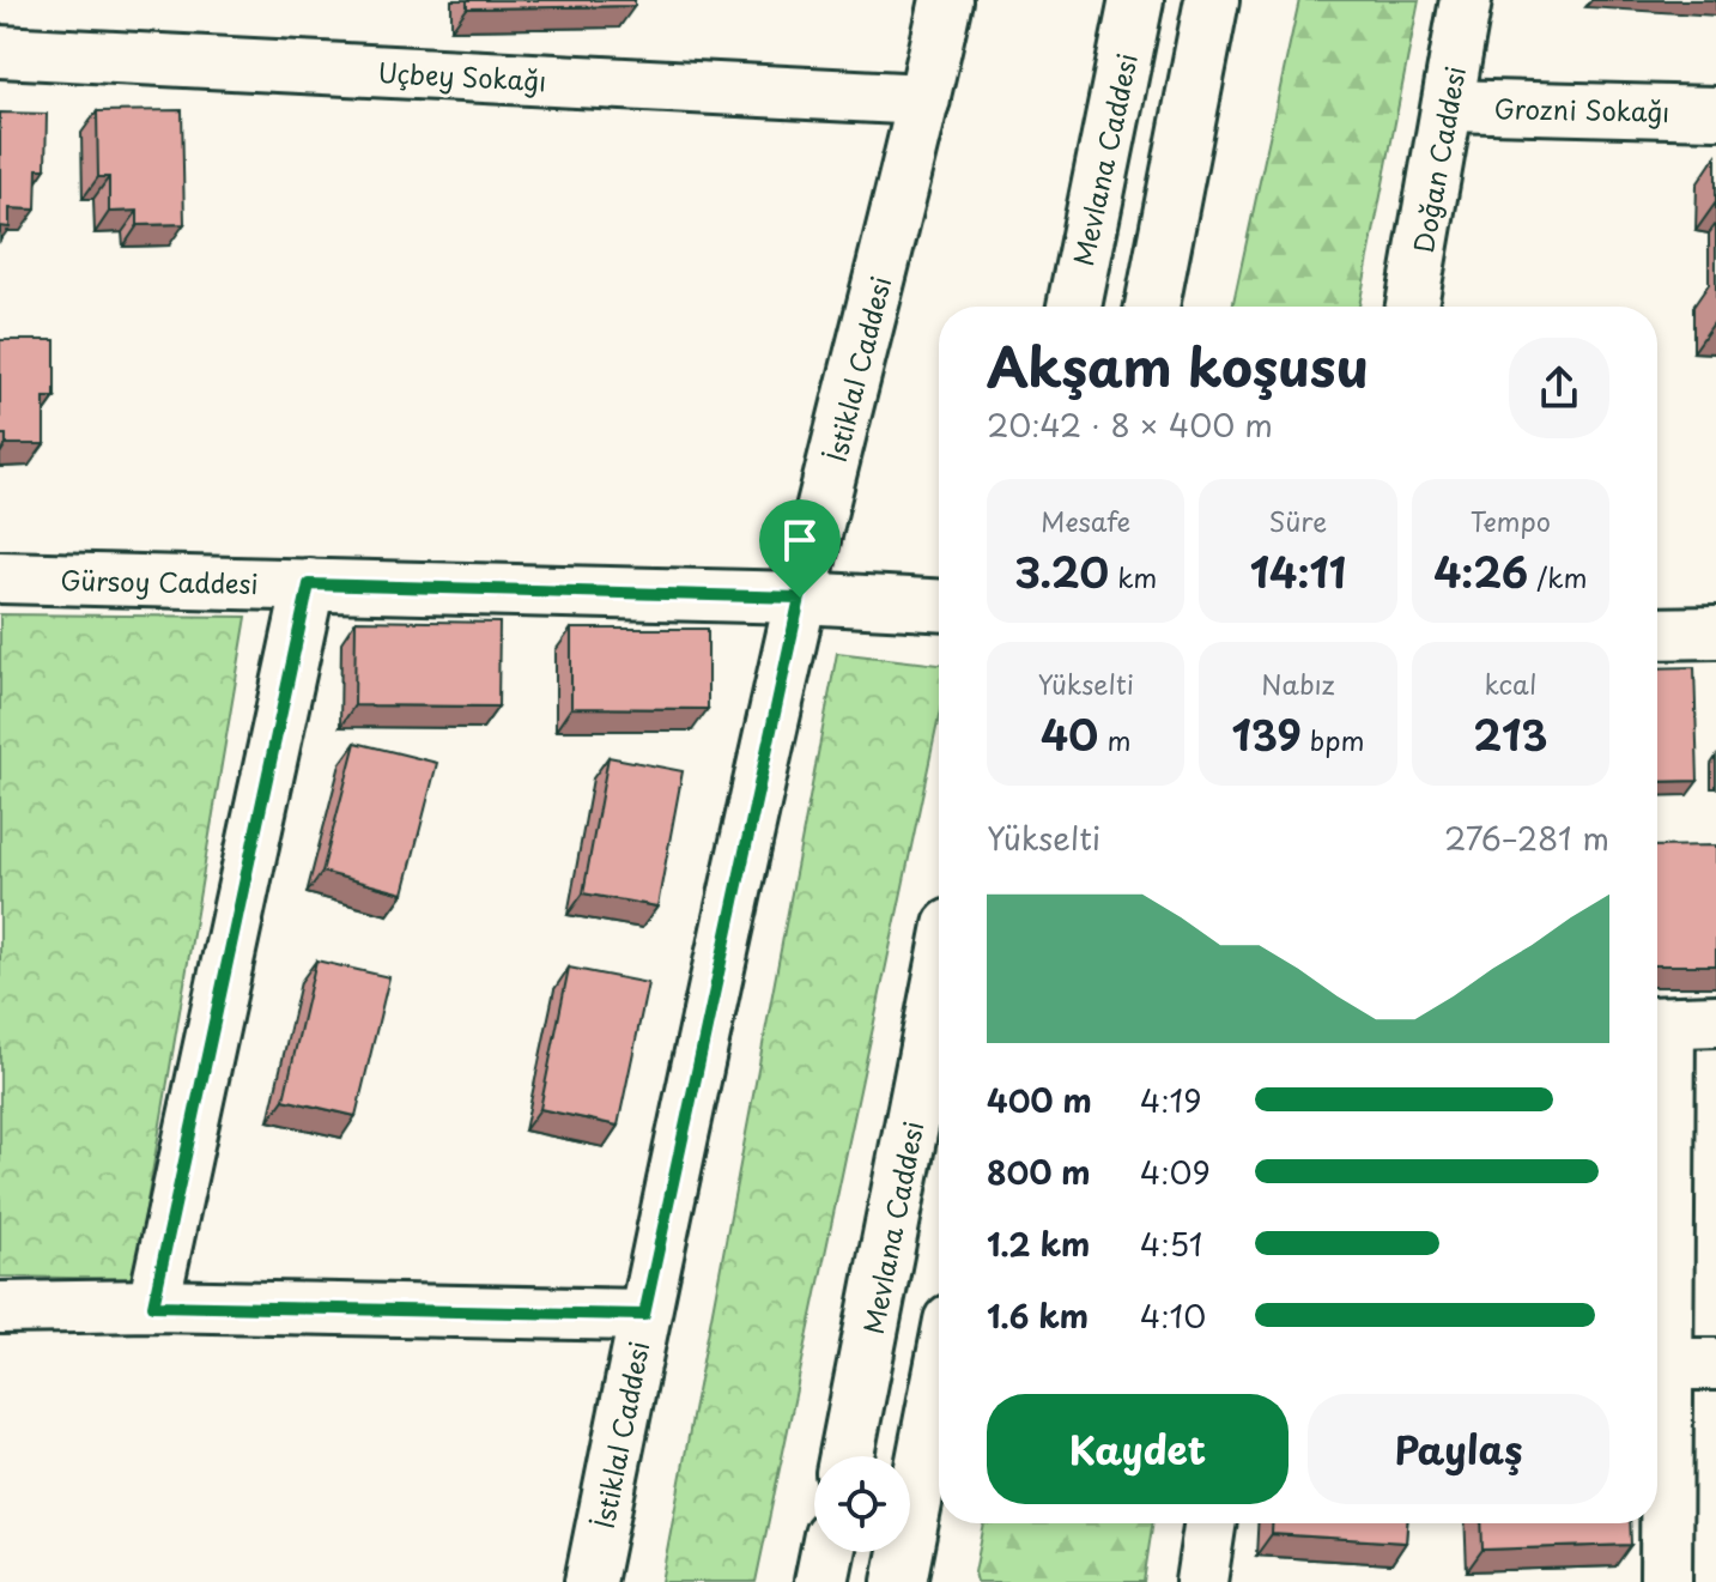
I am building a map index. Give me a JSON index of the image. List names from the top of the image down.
{
  "streets": {
    "main road": ["Mevlana Caddesi"],
    "street": [
      "Uçbey Sokağı",
      "Grozni Sokağı",
      "Doğan Caddesi",
      "İstiklal Caddesi",
      "Gürsoy Caddesi"
    ]
  },
  "crossings": [
    ["Uçbey Sokağı", "İstiklal Caddesi"],
    ["Grozni Sokağı", "Doğan Caddesi"],
    ["İstiklal Caddesi", "Gürsoy Caddesi"]
  ],
  "page": {
    "heading": ["Akşam koşusu", "20:42 · 8 × 400 m"],
    "stats": [
      ["Mesafe", "3.20 km"],
      ["Süre", "14:11"],
      ["Tempo", "4:26 /km"],
      ["Yükselti", "40 m"],
      ["Nabız", "139 bpm"],
      ["kcal", "213"]
    ],
    "chart": ["Yükselti", "276–281 m"],
    "list": [
      {
        "name": "400 m",
        "note": "4:19"
      },
      {
        "name": "800 m",
        "note": "4:09"
      },
      {
        "name": "1.2 km",
        "note": "4:51"
      },
      {
        "name": "1.6 km",
        "note": "4:10"
      }
    ],
    "buttons": ["Kaydet", "Paylaş"]
  }
}
